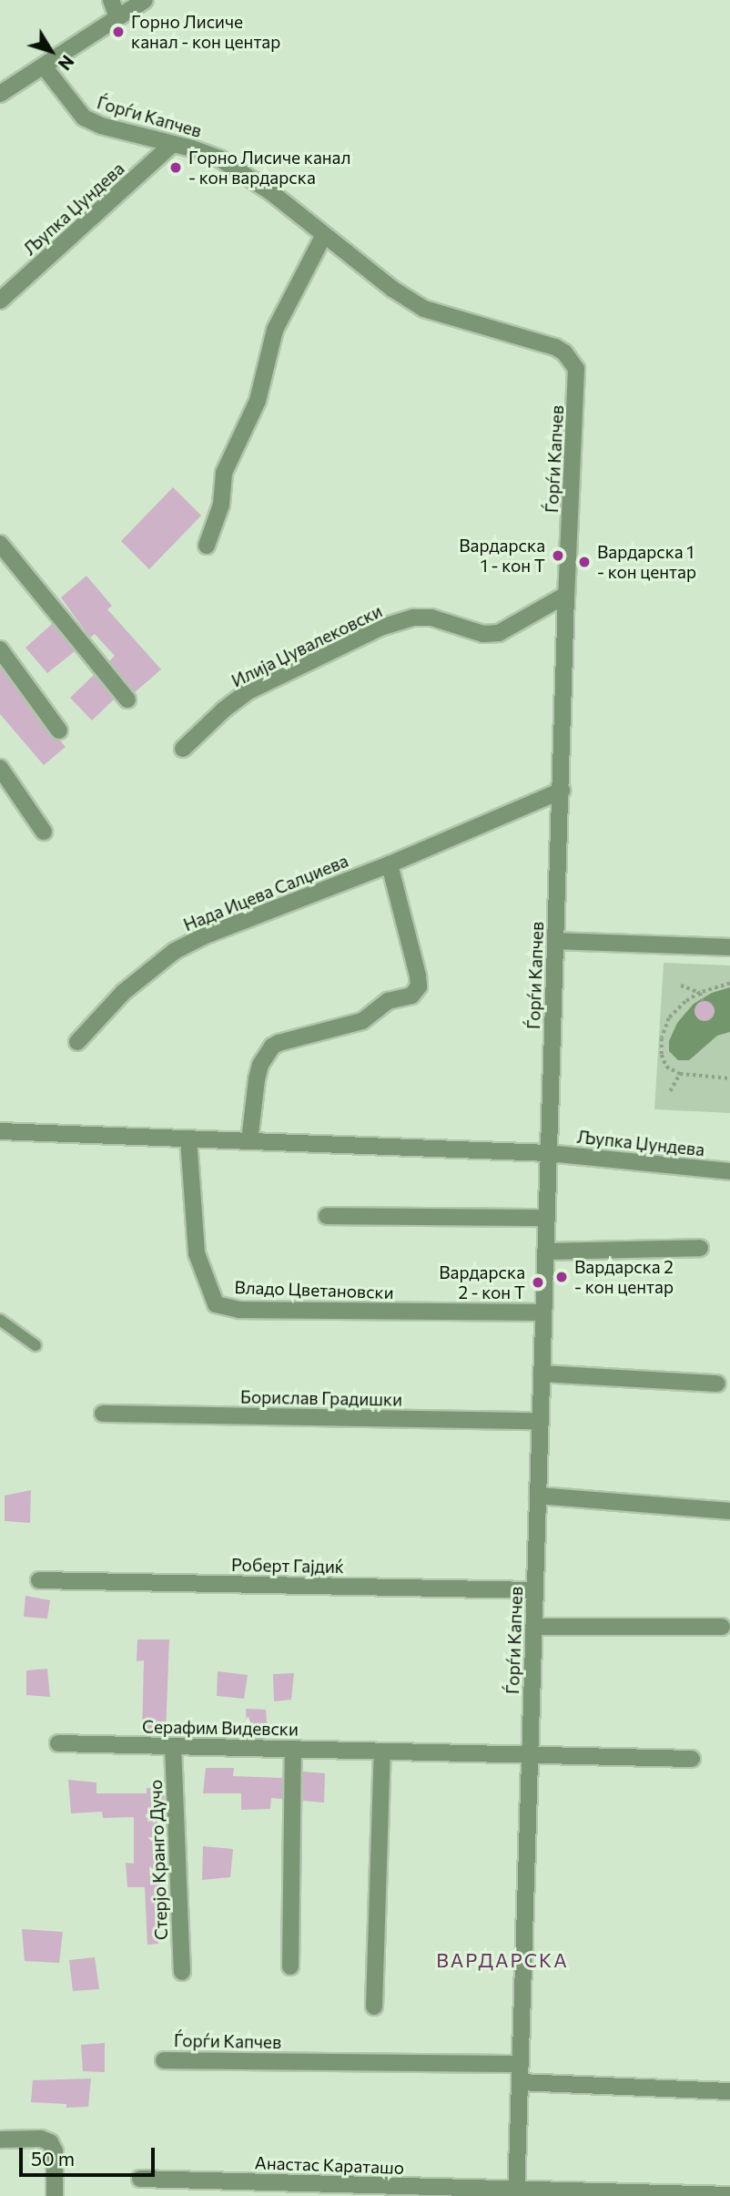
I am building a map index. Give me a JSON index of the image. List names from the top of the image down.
{
  "streets": {
    "street": [
      "Ѓорѓи Капчев",
      "Љупка Џундева",
      "Илија Џувалековски",
      "Нада Ицева Салџиева",
      "Владо Цветановски",
      "Борислав Градишки",
      "Роберт Гајдиќ",
      "Серафим Видевски",
      "Стерјо Кранго Дучо",
      "Анастас Караташо"
    ]
  },
  "crossings": [
    ["Ѓорѓи Капчев", "Љупка Џундева"],
    ["Ѓорѓи Капчев", "Илија Џувалековски"],
    ["Ѓорѓи Капчев", "Нада Ицева Салџиева"],
    ["Ѓорѓи Капчев", "Владо Цветановски"],
    ["Ѓорѓи Капчев", "Борислав Градишки"],
    ["Ѓорѓи Капчев", "Роберт Гајдиќ"],
    ["Ѓорѓи Капчев", "Серафим Видевски"],
    ["Ѓорѓи Капчев", "Анастас Караташо"],
    ["Серафим Видевски", "Стерјо Кранго Дучо"]
  ],
  "districts": ["ВАРДАРСКА"],
  "places": [
    "Горно Лисиче канал - кон центар",
    "Горно Лисиче канал - кон вардарска",
    "Вардарска 1 - кон Т",
    "Вардарска 1 - кон центар",
    "Вардарска 2 - кон центар",
    "Вардарска 2 - кон Т"
  ],
  "scale_bar": "50 m",
  "north": "bottom right"
}
